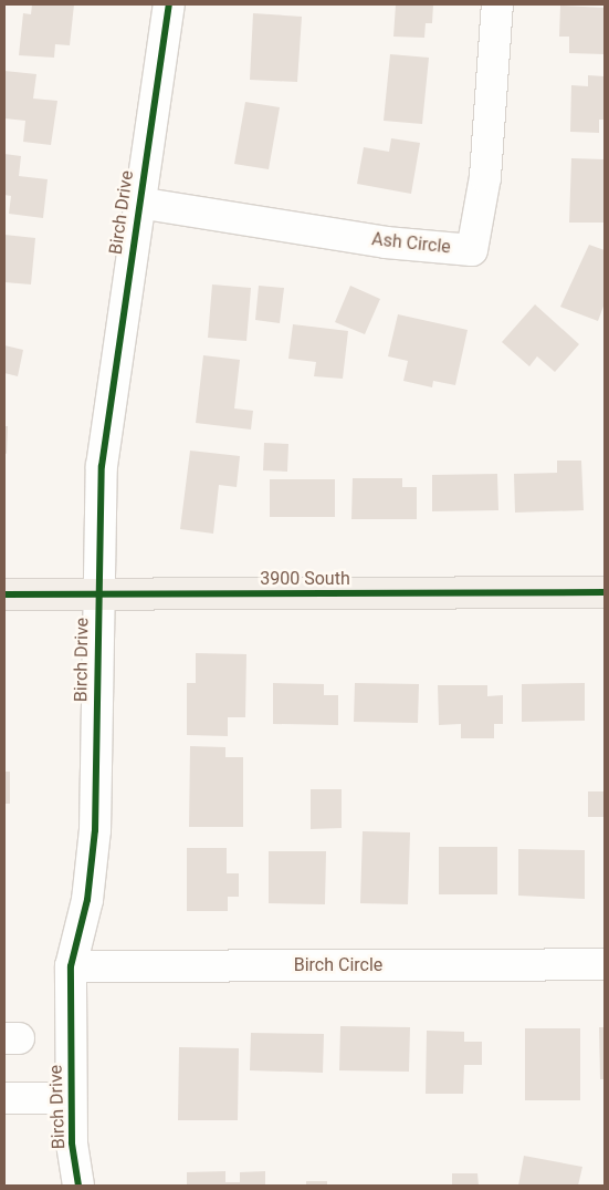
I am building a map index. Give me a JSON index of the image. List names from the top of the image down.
{
  "streets": {
    "main road": ["3900 South"],
    "street": ["Birch Drive", "Ash Circle", "Birch Circle"]
  },
  "crossings": [
    ["Birch Drive", "Ash Circle"],
    ["Birch Drive", "3900 South"],
    ["Birch Drive", "Birch Circle"]
  ]
}
